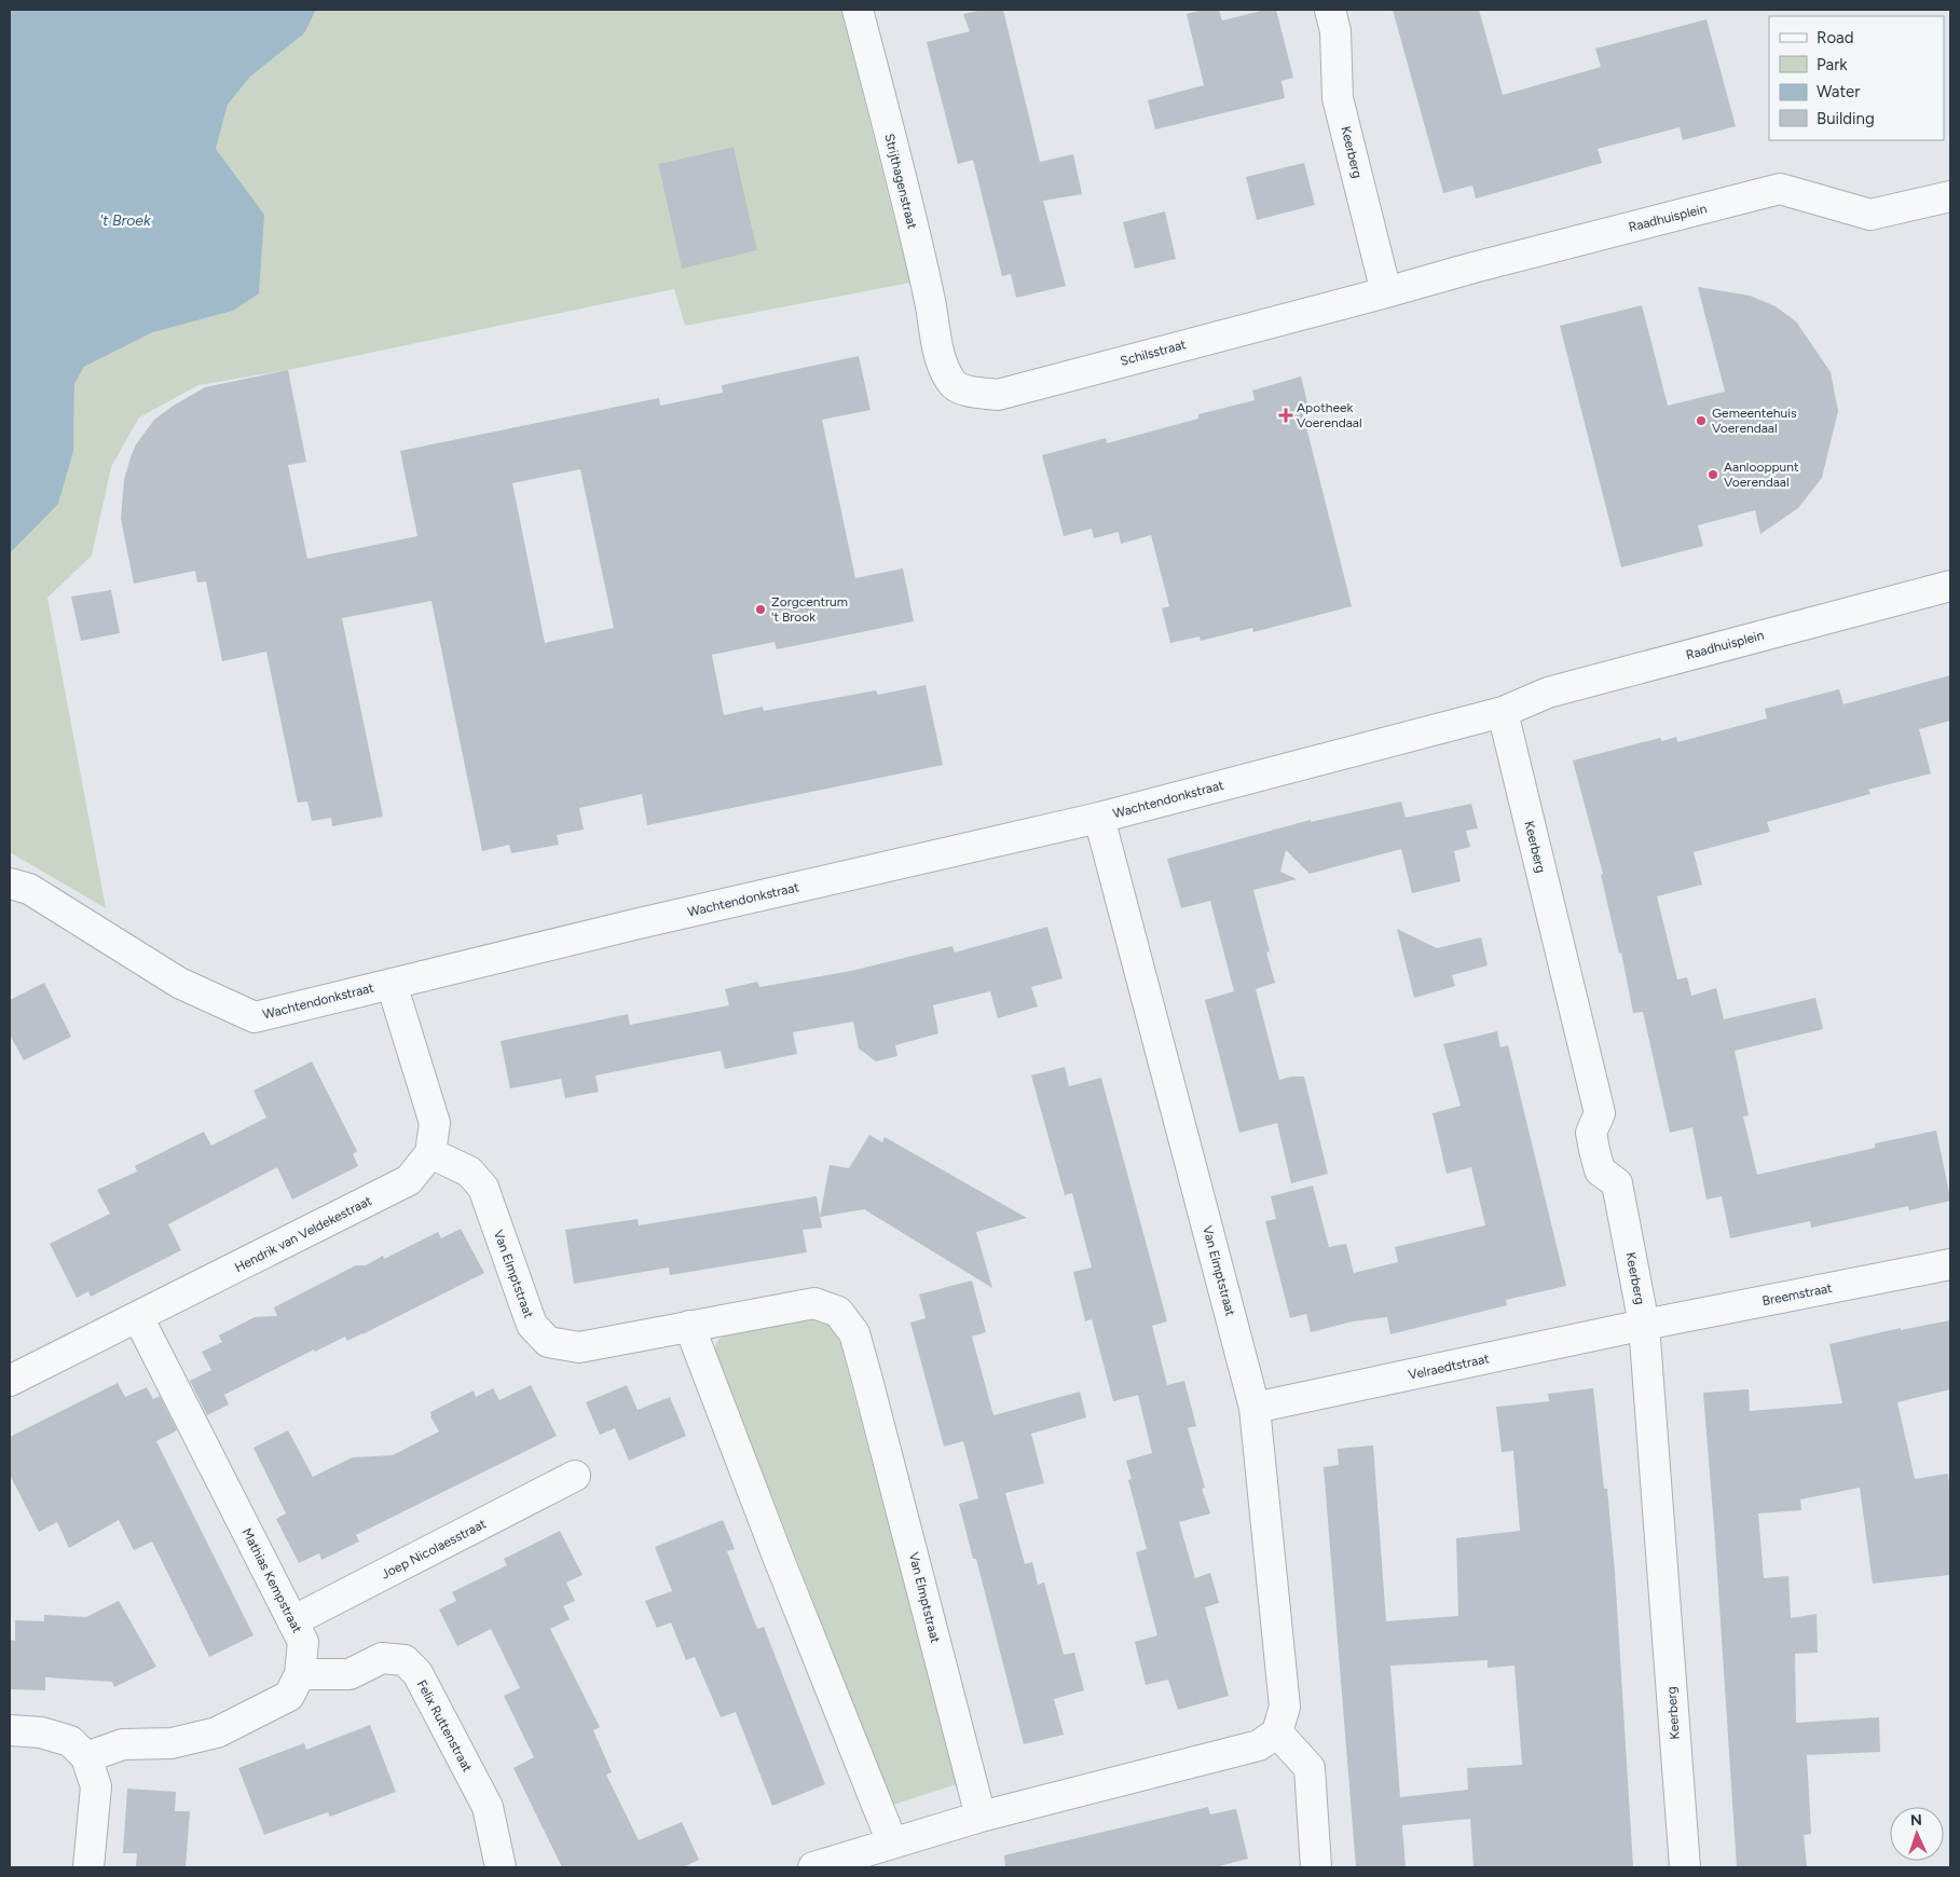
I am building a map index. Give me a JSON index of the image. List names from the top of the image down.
{
  "streets": {
    "street": [
      "Keerberg",
      "Strijthagenstraat",
      "Raadhuisplein",
      "Schilsstraat",
      "Wachtendonkstraat",
      "Hendrik van Veldekestraat",
      "Van Elmptstraat",
      "Breemstraat",
      "Velraedtstraat",
      "Joep Nicolaesstraat",
      "Mathias Kempstraat",
      "Felix Ruttenstraat"
    ]
  },
  "crossings": [
    ["Keerberg", "Raadhuisplein"],
    ["Keerberg", "Schilsstraat"],
    ["Keerberg", "Wachtendonkstraat"],
    ["Keerberg", "Breemstraat"],
    ["Keerberg", "Velraedtstraat"],
    ["Strijthagenstraat", "Schilsstraat"],
    ["Raadhuisplein", "Schilsstraat"],
    ["Raadhuisplein", "Wachtendonkstraat"],
    ["Wachtendonkstraat", "Van Elmptstraat"],
    ["Hendrik van Veldekestraat", "Van Elmptstraat"],
    ["Hendrik van Veldekestraat", "Mathias Kempstraat"],
    ["Van Elmptstraat", "Velraedtstraat"],
    ["Breemstraat", "Velraedtstraat"],
    ["Joep Nicolaesstraat", "Mathias Kempstraat"],
    ["Mathias Kempstraat", "Felix Ruttenstraat"]
  ],
  "water": ["'t Broek"],
  "places": {
    "health": ["Apotheek Voerendaal"],
    "other": ["Gemeentehuis Voerendaal", "Aanlooppunt Voerendaal", "Zorgcentrum 't Brook"]
  },
  "legend": [
    "Road",
    "Park",
    "Water",
    "Building"
  ],
  "north": "top"
}
